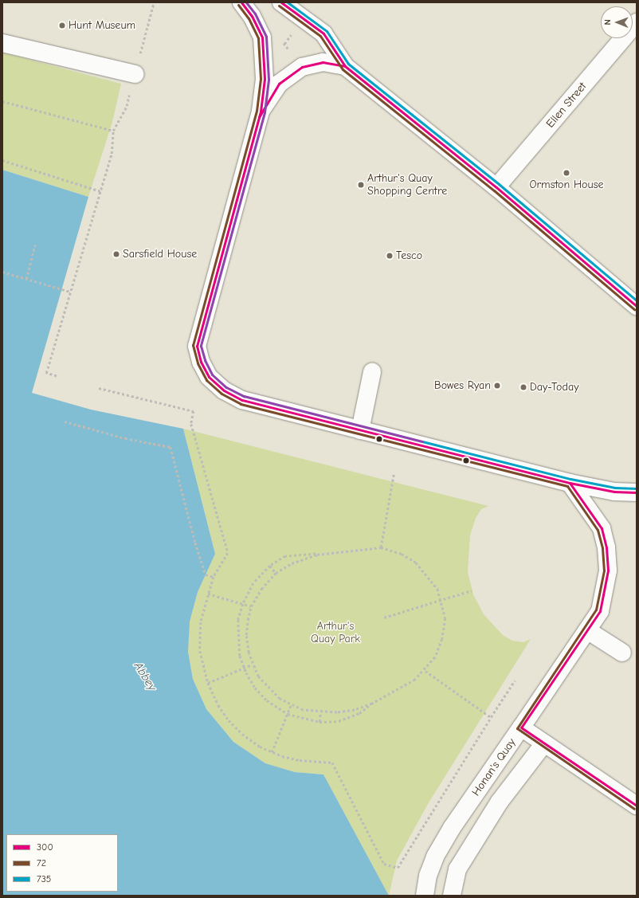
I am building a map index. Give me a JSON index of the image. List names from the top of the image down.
{
  "streets": {
    "main road": ["Ellen Street", "Honan's Quay"]
  },
  "water": ["Abbey"],
  "parks": ["Arthur's Quay Park"],
  "places": [
    "Hunt Museum",
    "Ormston House",
    "Arthur's Quay Shopping Centre",
    "Sarsfield House",
    "Tesco",
    "Bowes Ryan",
    "Day-Today"
  ],
  "lines": ["transit line 300", "transit line 735", "transit line 72"],
  "legend": ["300", "72", "735"],
  "north": "left"
}
